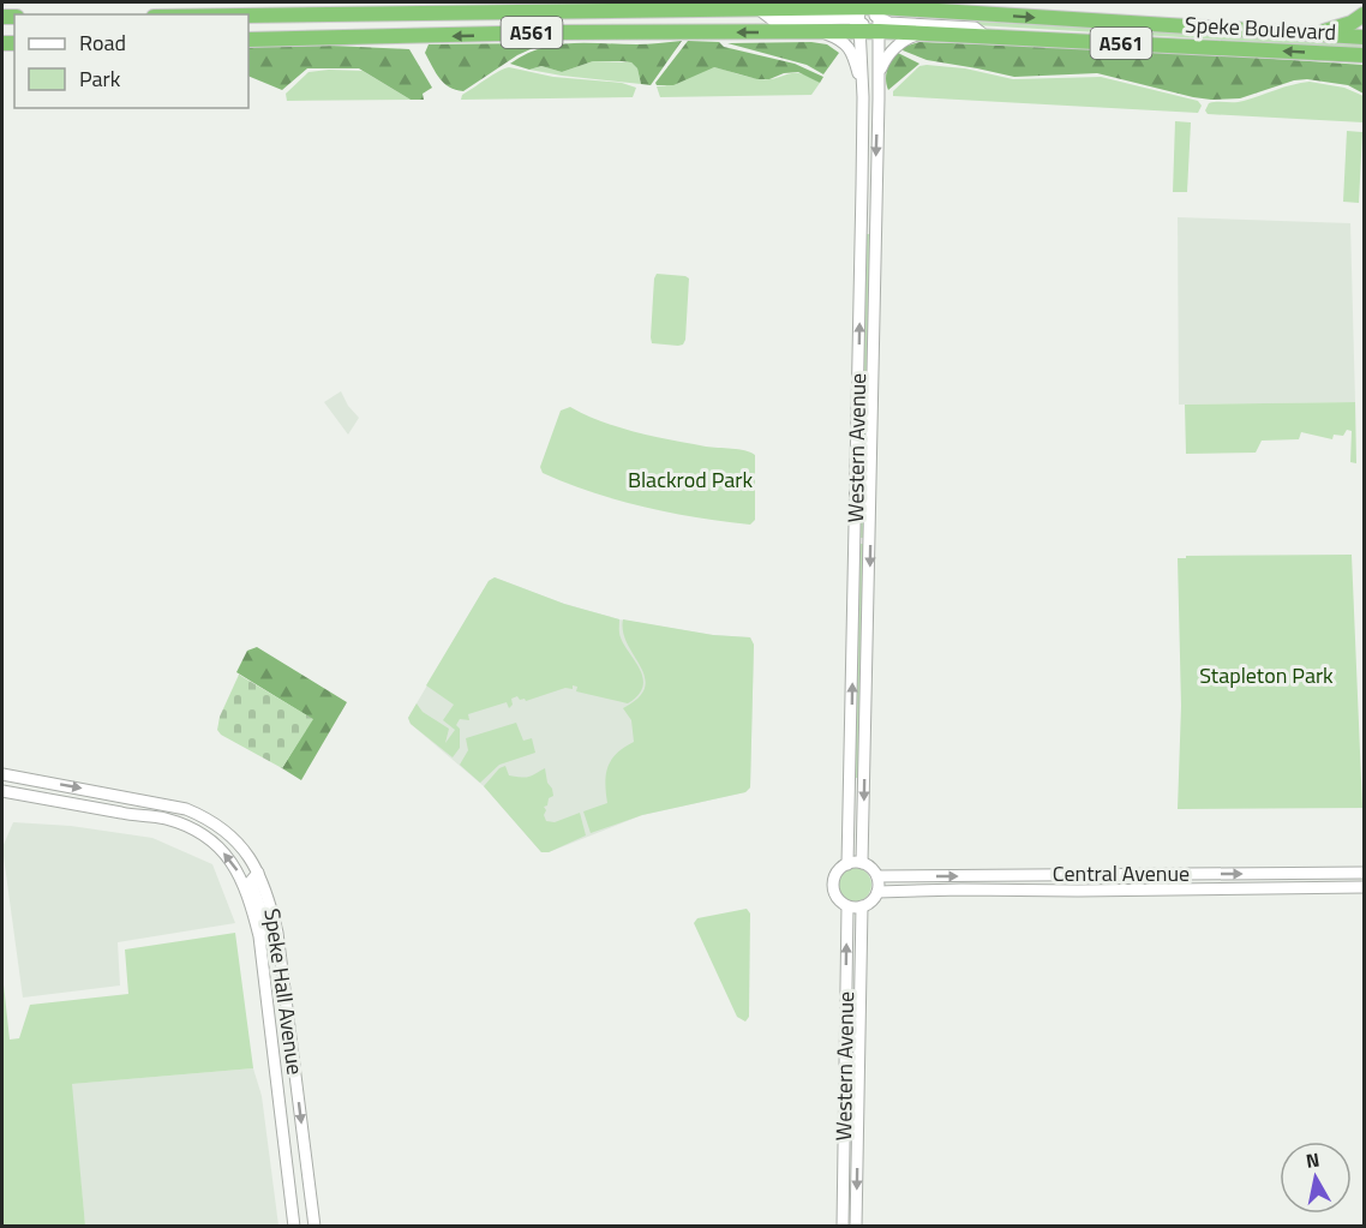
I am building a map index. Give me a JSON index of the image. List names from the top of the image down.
{
  "streets": {
    "highway": ["Speke Boulevard", "A561"],
    "street": ["Western Avenue", "Central Avenue", "Speke Hall Avenue"]
  },
  "crossings": [
    ["Speke Boulevard", "A561"],
    ["Speke Boulevard", "Western Avenue"],
    ["A561", "Western Avenue"],
    ["Western Avenue", "Central Avenue"]
  ],
  "parks": ["Blackrod Park", "Stapleton Park"],
  "legend": ["Road", "Park"],
  "north": "top"
}
